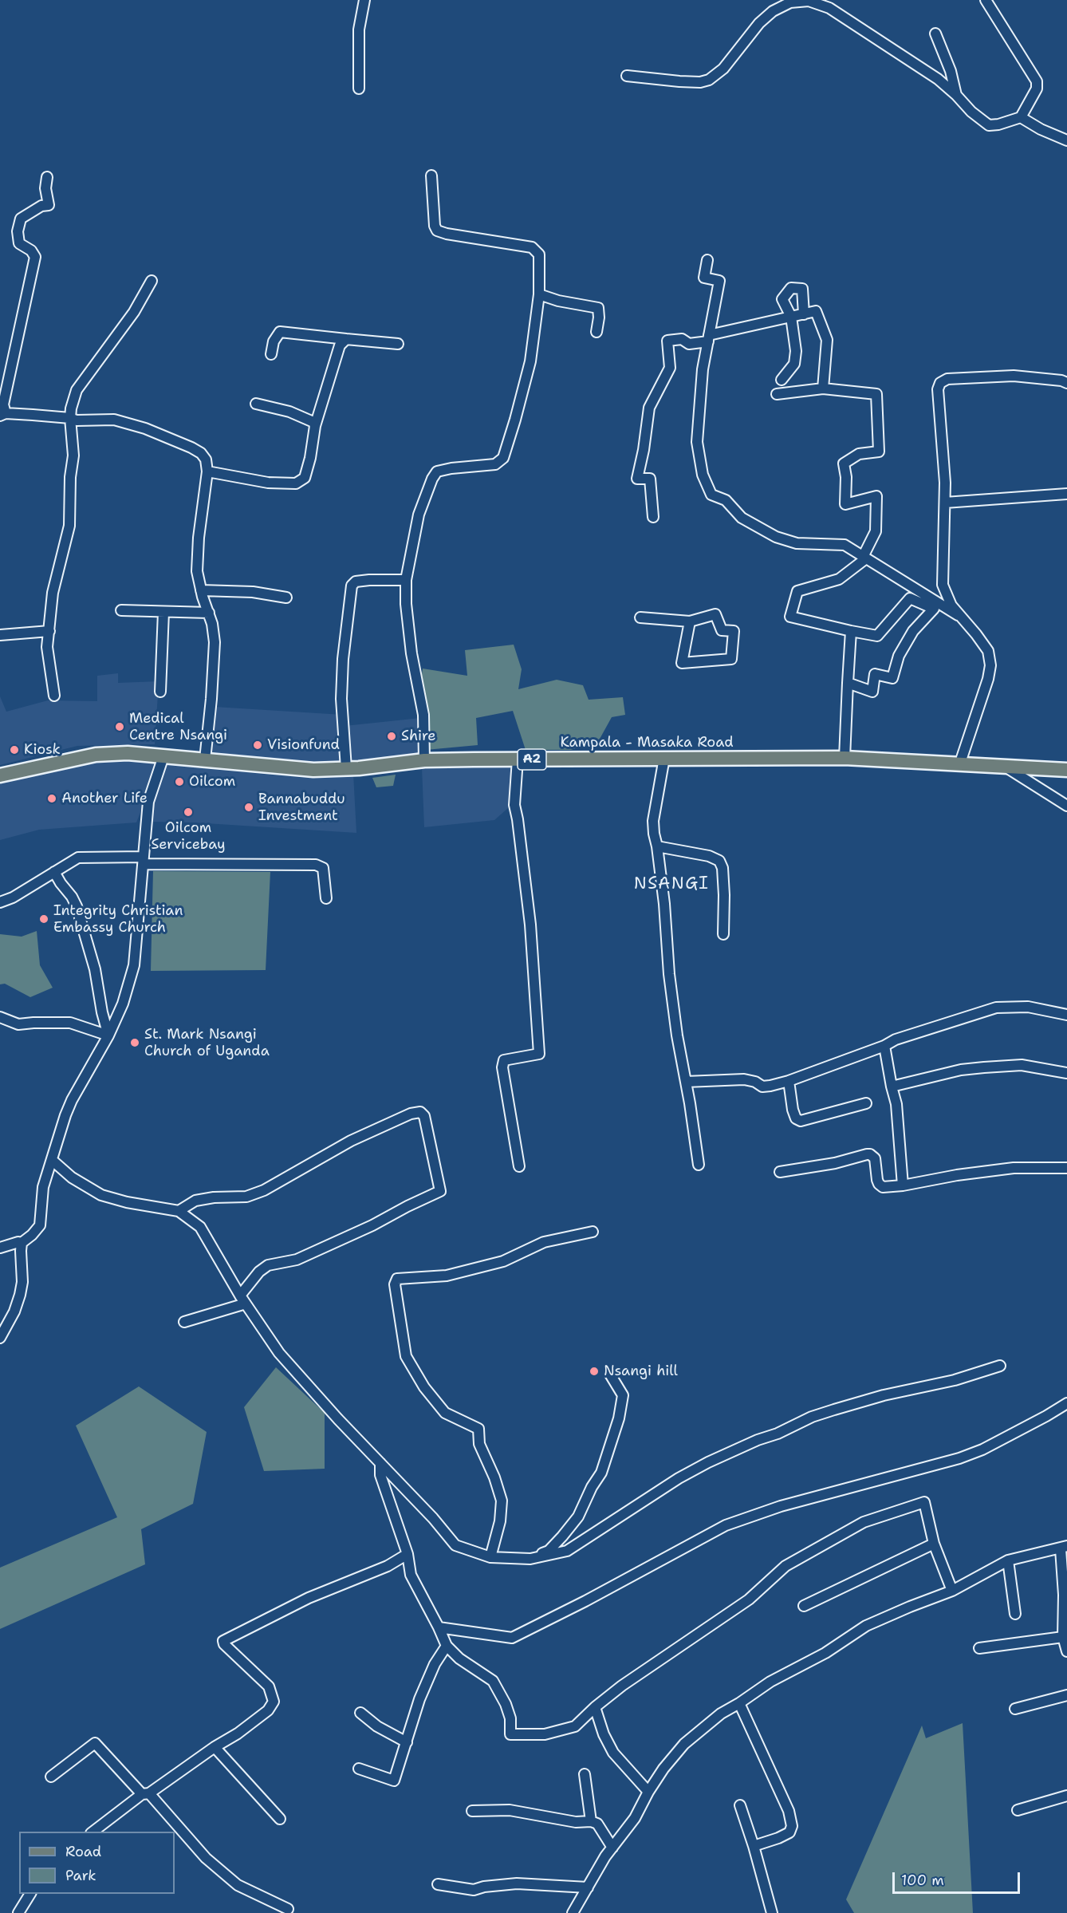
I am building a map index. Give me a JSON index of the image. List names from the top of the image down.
{
  "streets": {
    "main road": ["Kampala - Masaka Road", "A2"]
  },
  "districts": ["NSANGI"],
  "places": [
    "Medical Centre Nsangi",
    "Shire",
    "Visionfund",
    "Kiosk",
    "Oilcom",
    "Another Life",
    "Bannabuddu Investment",
    "Oilcom Servicebay",
    "Integrity Christian Embassy Church",
    "St. Mark Nsangi Church of Uganda",
    "Nsangi hill"
  ],
  "legend": ["Road", "Park"],
  "scale_bar": "100 m"
}
